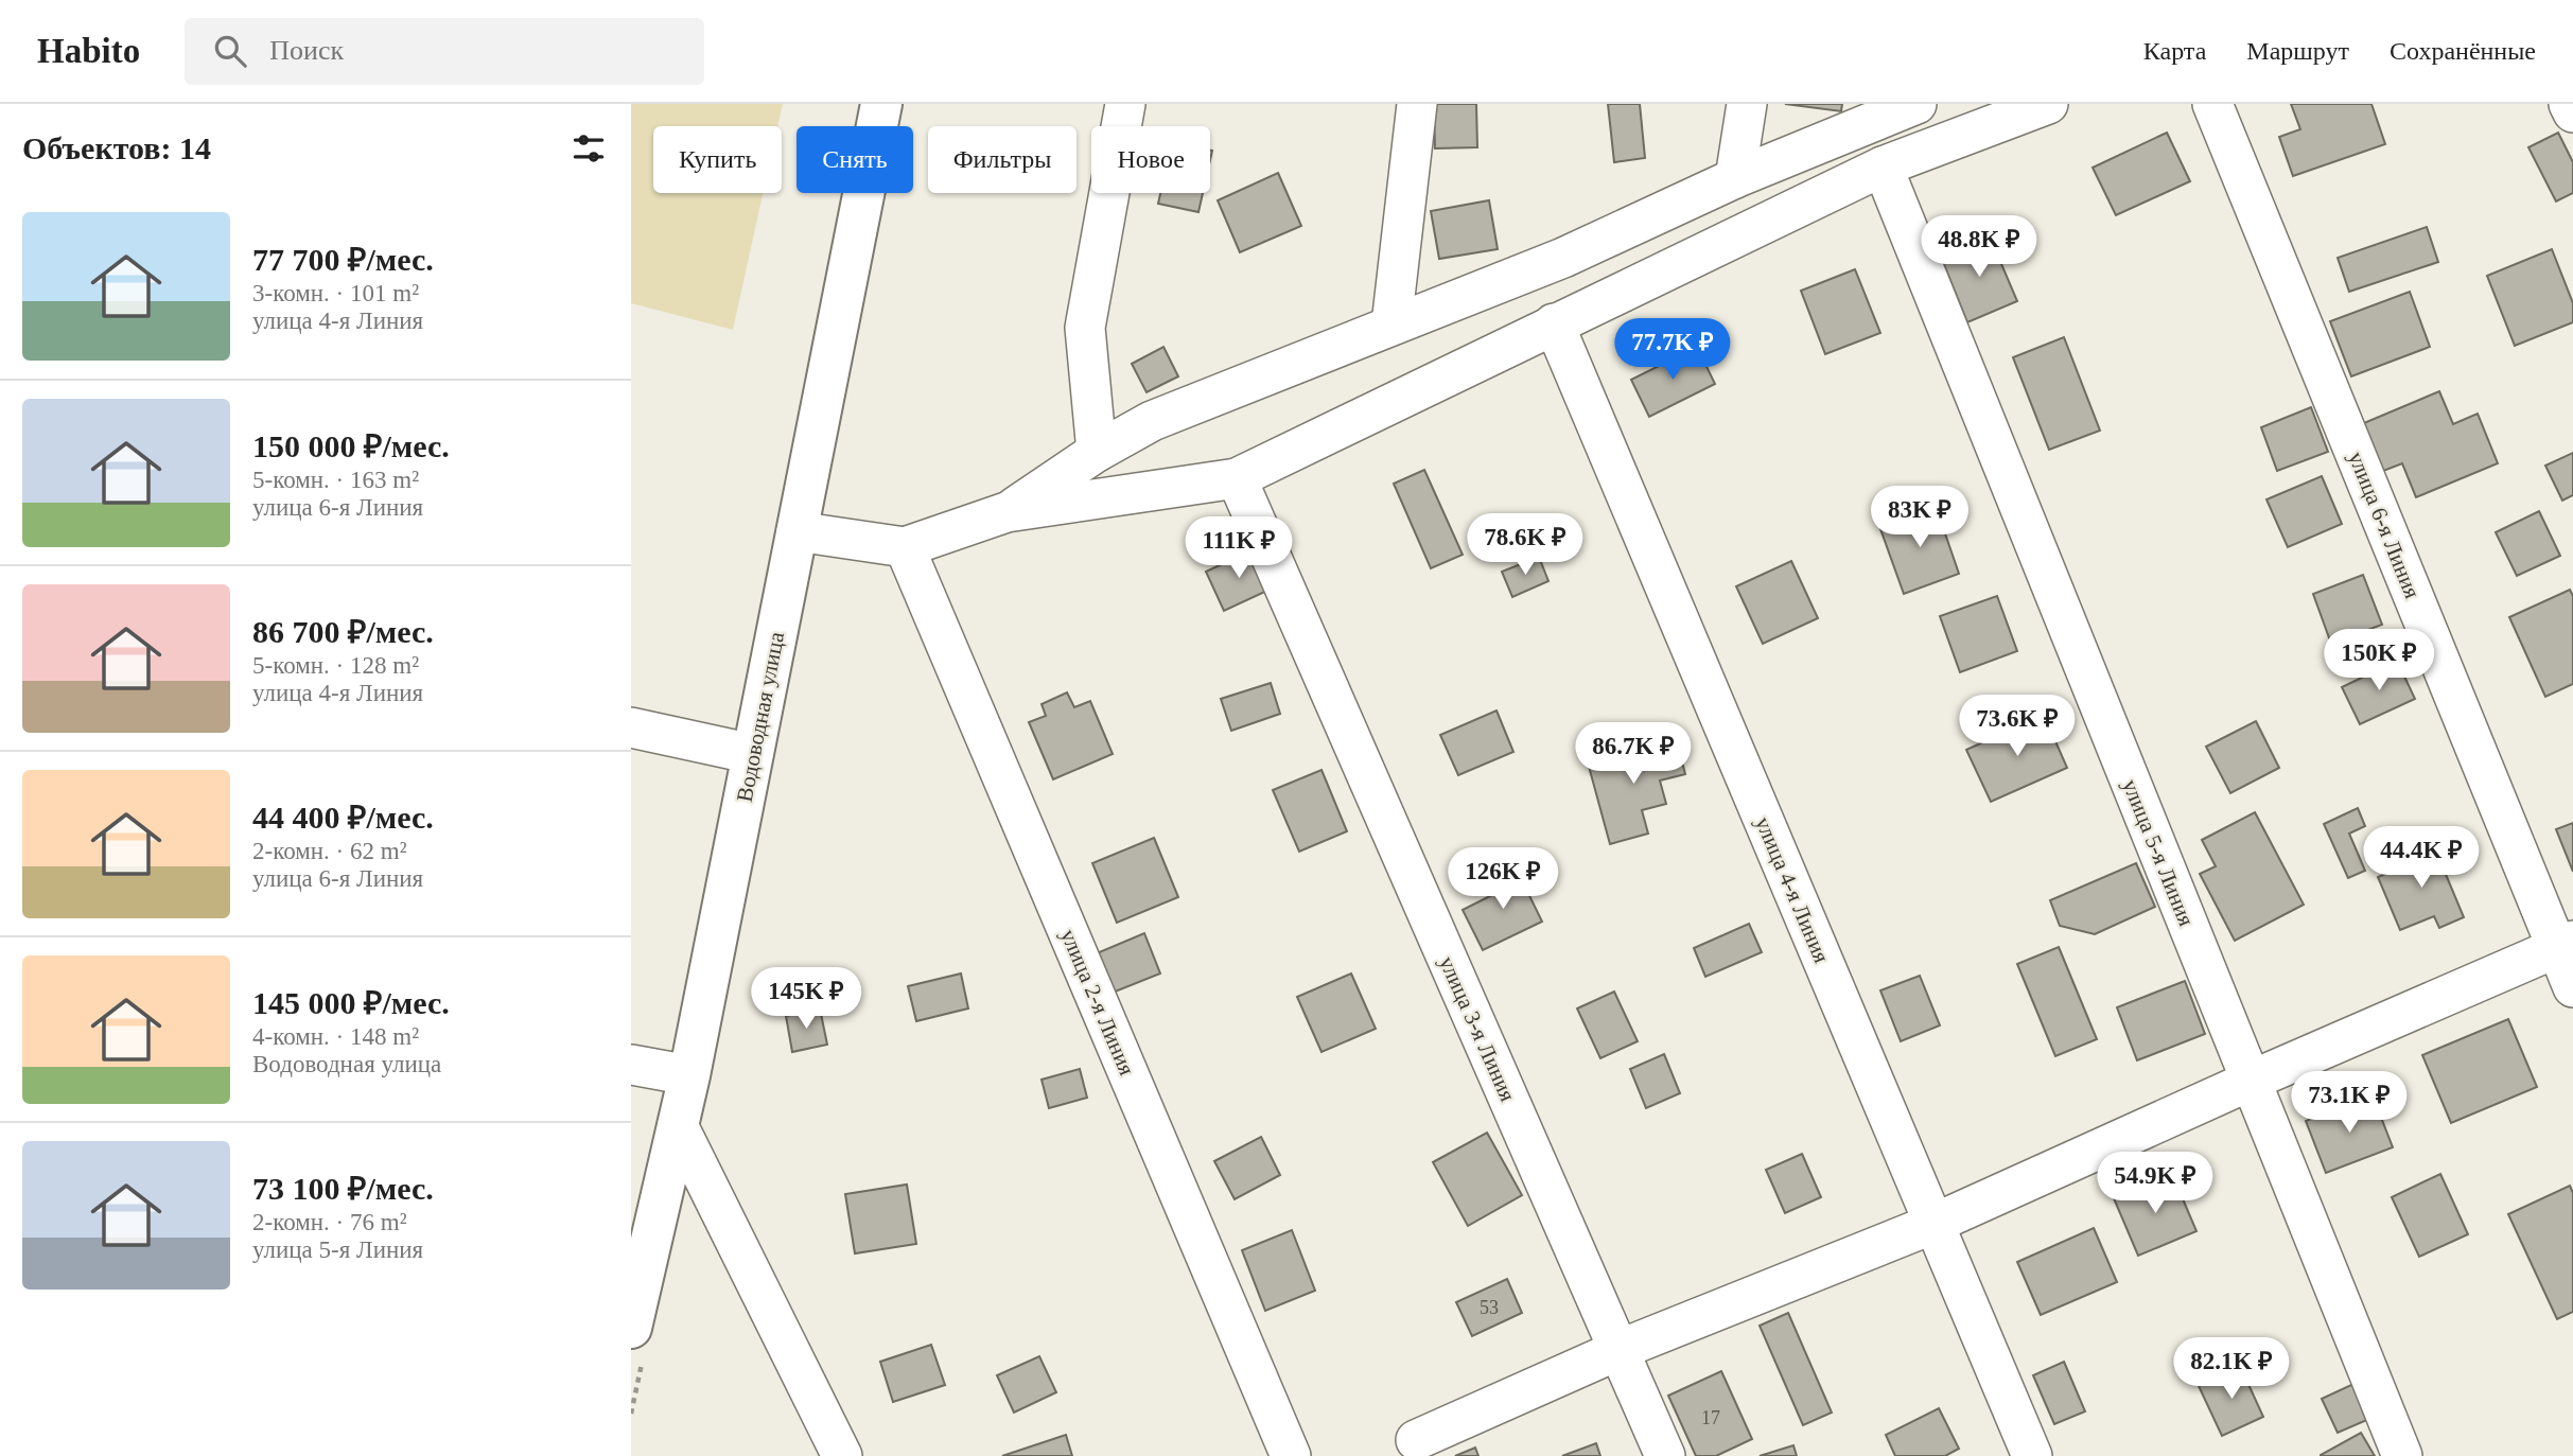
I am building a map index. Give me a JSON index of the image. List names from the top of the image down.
{
  "streets": {
    "street": [
      "улица 6-я Линия",
      "Водоводная улица",
      "улица 5-я Линия",
      "улица 4-я Линия",
      "улица 2-я Линия",
      "улица 3-я Линия"
    ]
  },
  "house_numbers": ["53", "17"],
  "page": {
    "header": "Habito",
    "search": "Поиск",
    "nav": ["Карта", "Маршрут", "Сохранённые"],
    "heading": "Объектов: 14",
    "chip": [
      "Купить",
      "Снять",
      "Фильтры",
      "Новое"
    ],
    "list": [
      {
        "name": "77 700 ₽/мес.",
        "note": "3-комн. · 101 m² · улица 4-я Линия"
      },
      {
        "name": "150 000 ₽/мес.",
        "note": "5-комн. · 163 m² · улица 6-я Линия"
      },
      {
        "name": "86 700 ₽/мес.",
        "note": "5-комн. · 128 m² · улица 4-я Линия"
      },
      {
        "name": "44 400 ₽/мес.",
        "note": "2-комн. · 62 m² · улица 6-я Линия"
      },
      {
        "name": "145 000 ₽/мес.",
        "note": "4-комн. · 148 m² · Водоводная улица"
      },
      {
        "name": "73 100 ₽/мес.",
        "note": "2-комн. · 76 m² · улица 5-я Линия"
      }
    ],
    "price": [
      "48.8K ₽",
      "77.7K ₽",
      "83K ₽",
      "78.6K ₽",
      "111K ₽",
      "150K ₽",
      "73.6K ₽",
      "86.7K ₽",
      "44.4K ₽",
      "126K ₽",
      "145K ₽",
      "73.1K ₽",
      "54.9K ₽",
      "82.1K ₽"
    ]
  }
}
